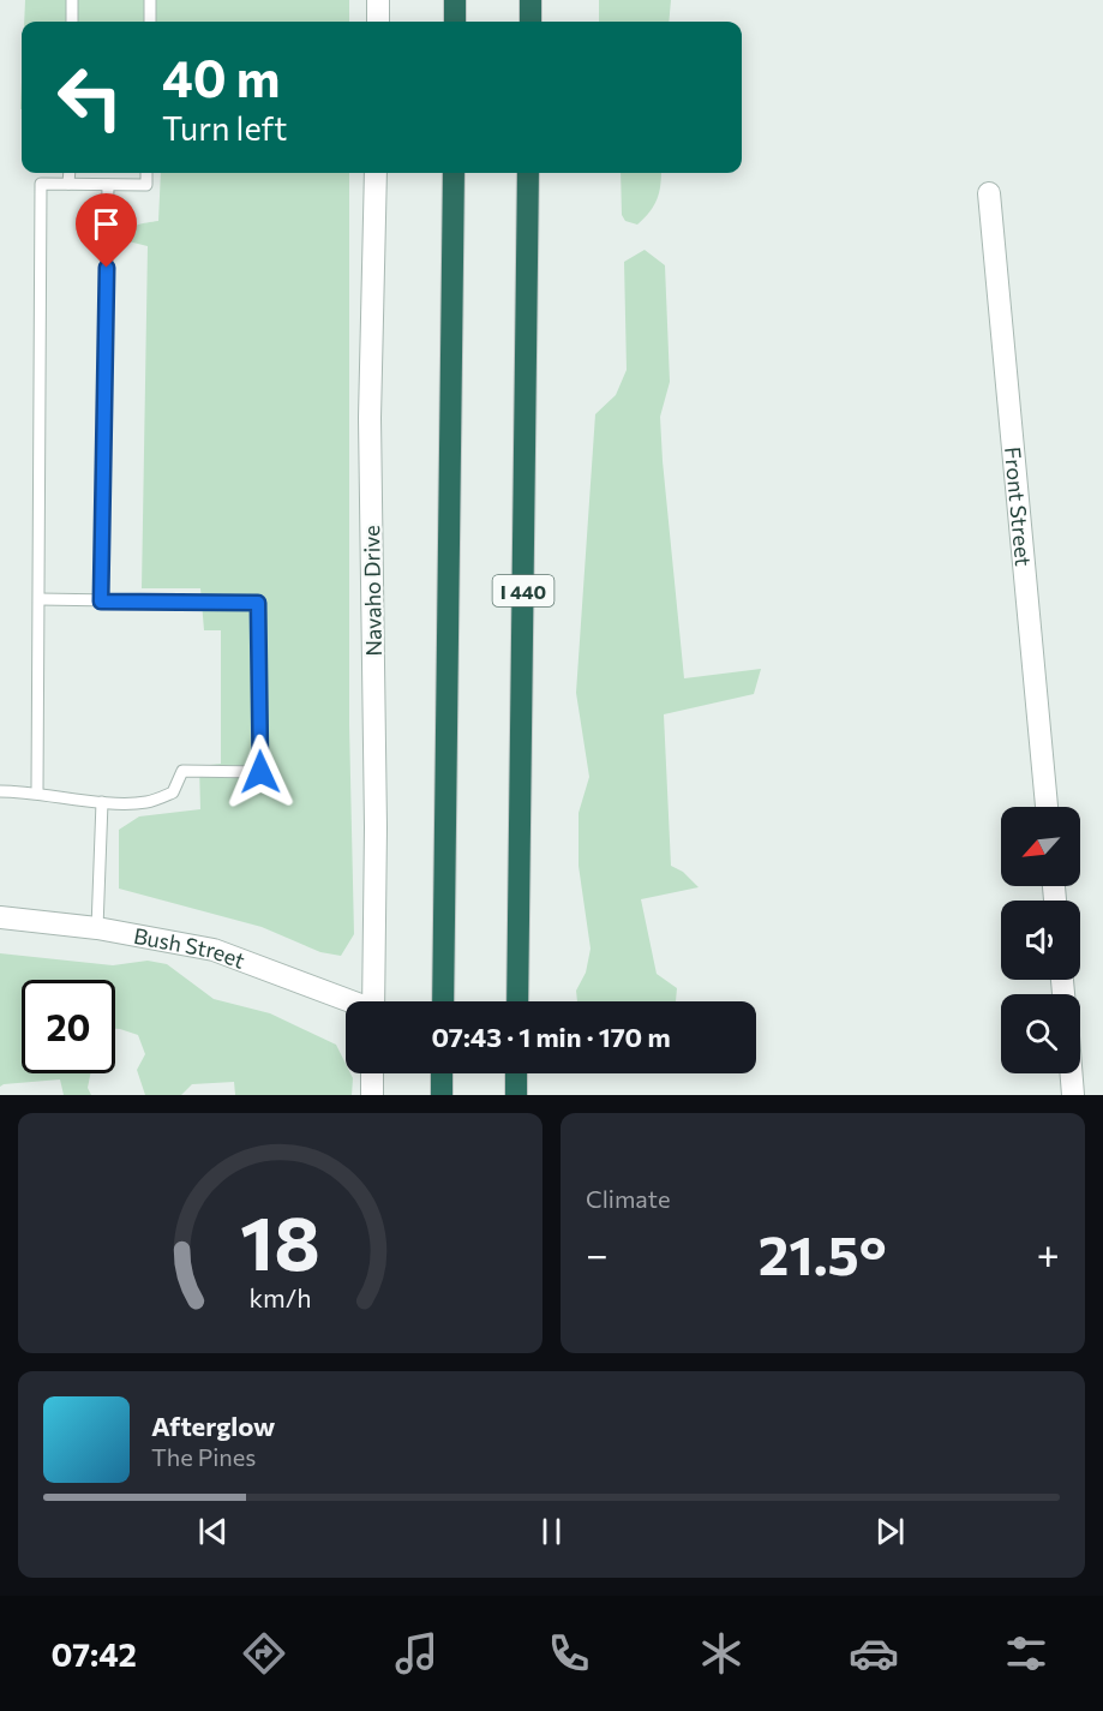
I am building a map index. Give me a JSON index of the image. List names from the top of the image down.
{
  "streets": {
    "highway": ["I 440"],
    "street": ["Front Street", "Navaho Drive", "Bush Street"]
  },
  "north": "bottom left",
  "page": {
    "turn": ["40 m", "Turn left"],
    "limit": "20",
    "trip": "07:43 · 1 min · 170 m",
    "tile": "Climate",
    "heat": ["−", "21.5°", "+"],
    "song": ["Afterglow", "The Pines"],
    "tabs": "07:42",
    "gauge": ["18", "km/h"]
  }
}
